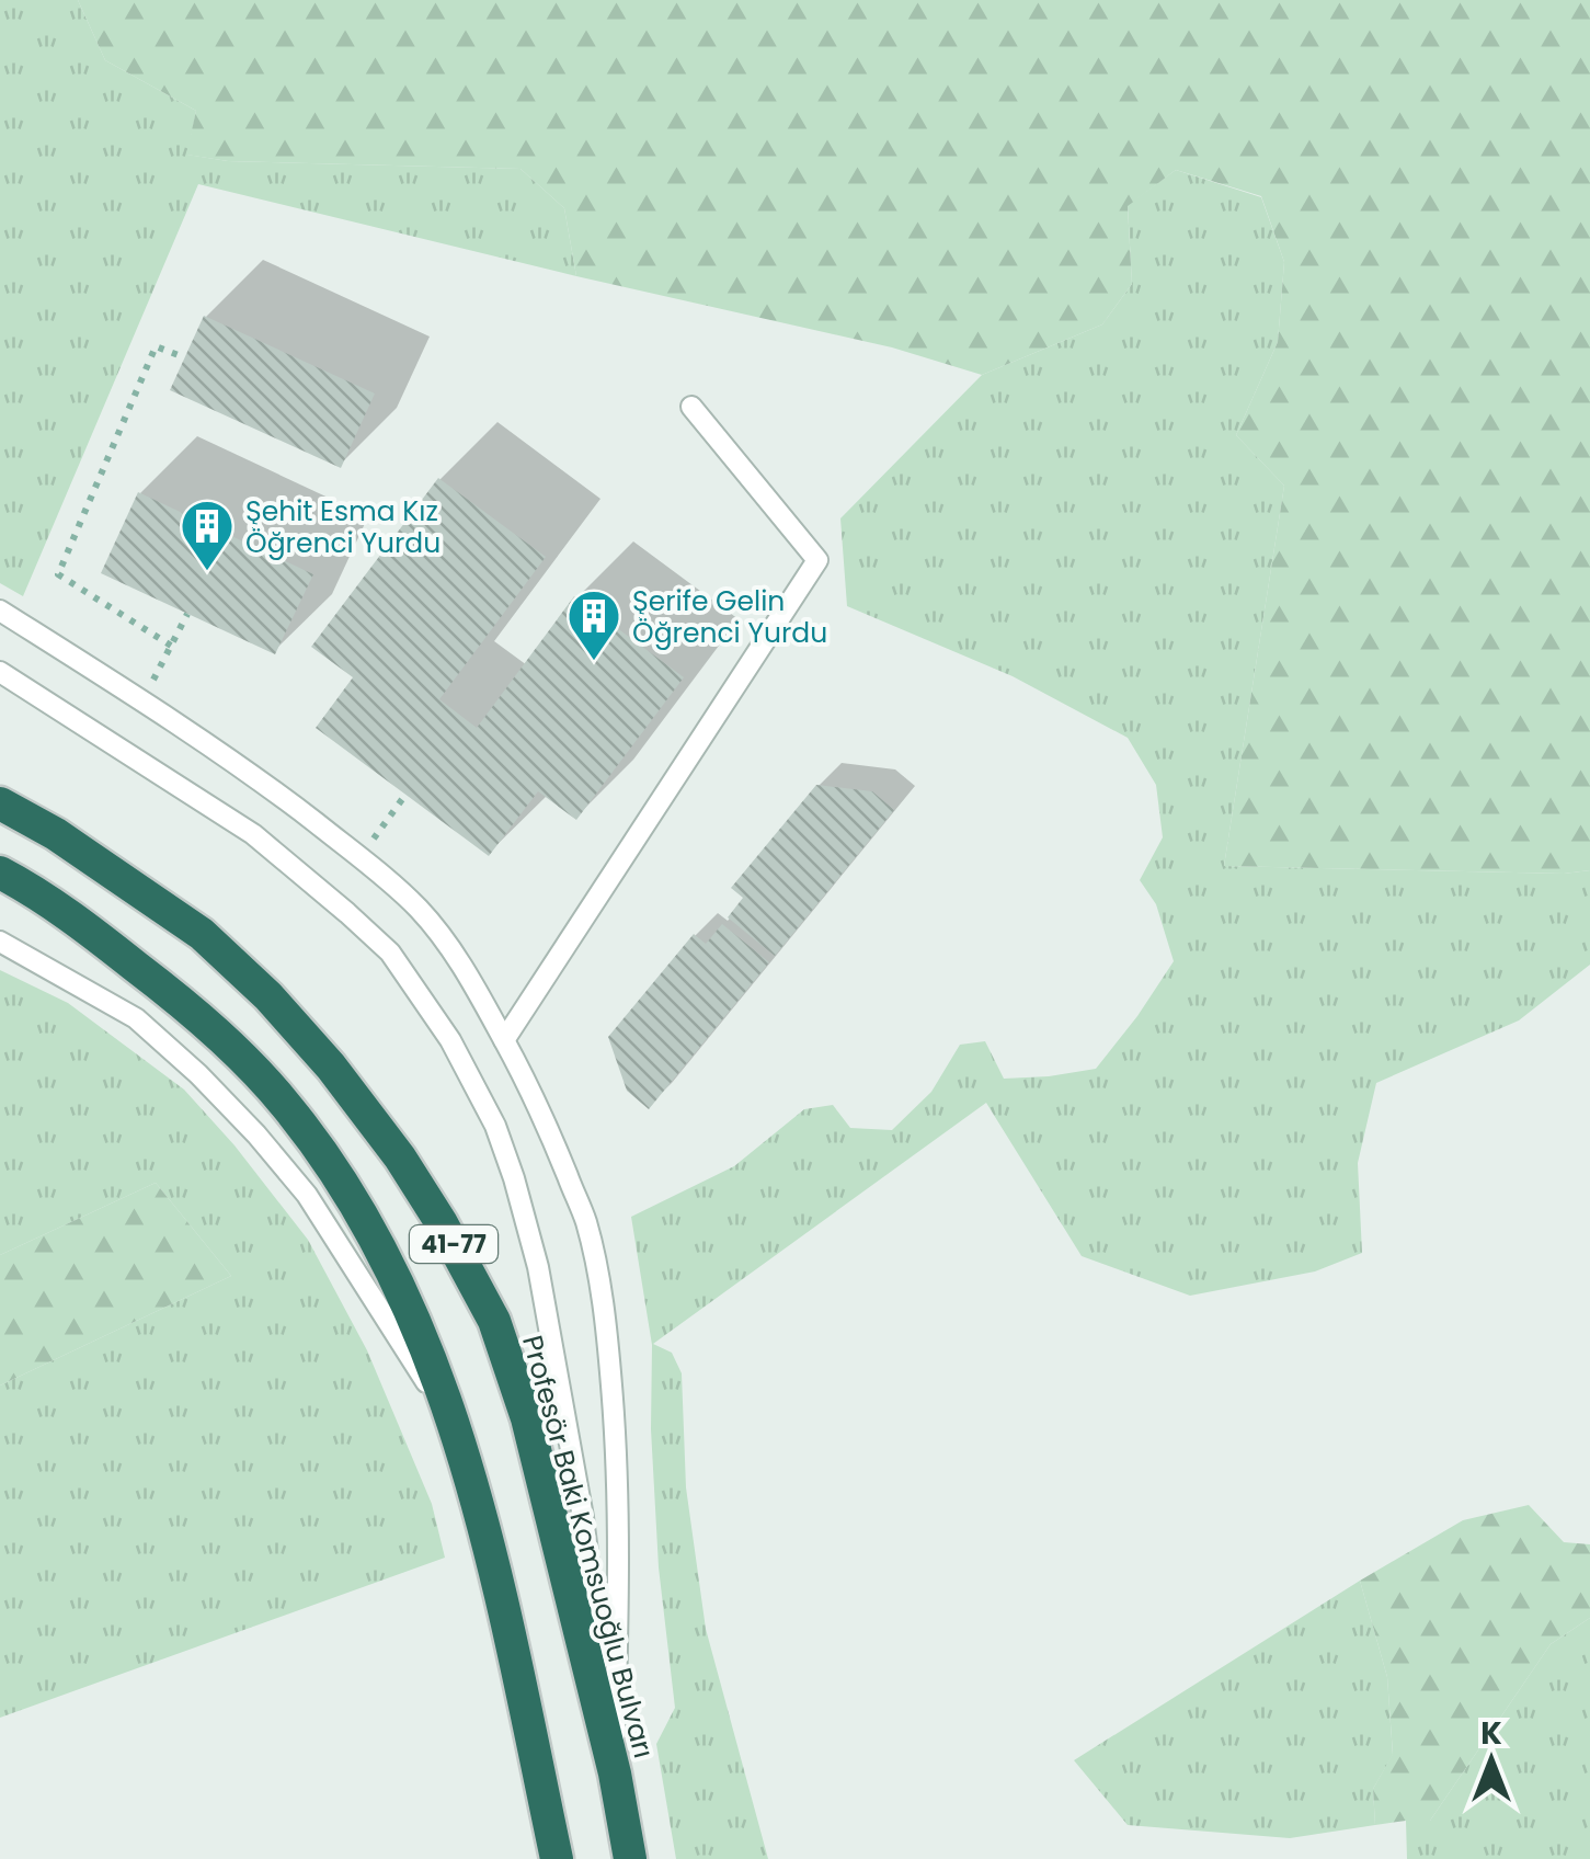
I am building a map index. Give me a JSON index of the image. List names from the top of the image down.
{
  "streets": {
    "highway": ["41-77", "Profesör Baki Komsuoğlu Bulvarı"]
  },
  "places": {
    "building": ["Şehit Esma Kız Öğrenci Yurdu", "Şerife Gelin Öğrenci Yurdu"]
  },
  "north": "top"
}
